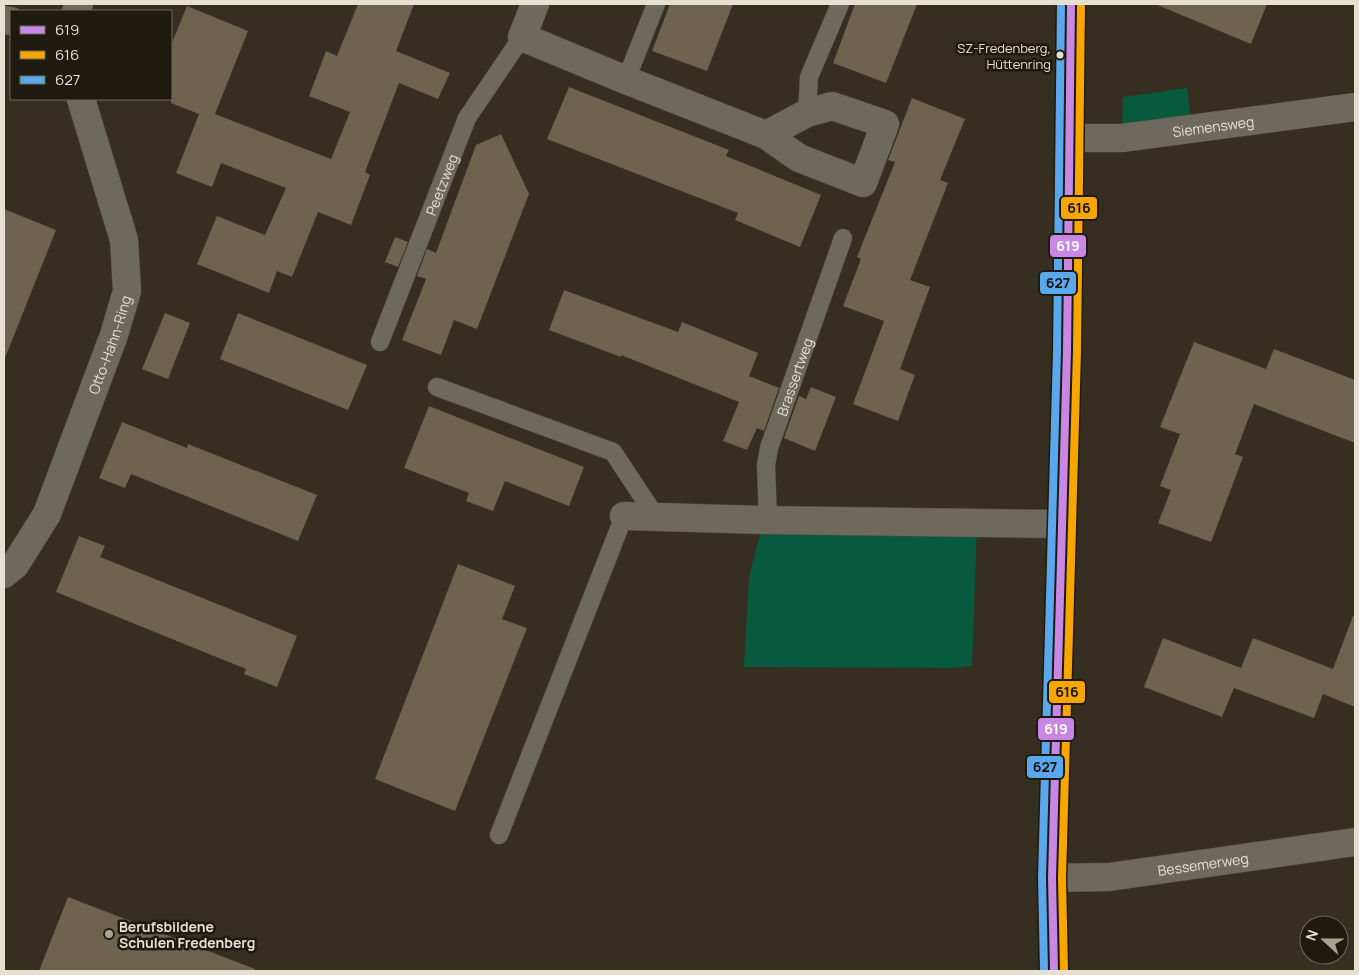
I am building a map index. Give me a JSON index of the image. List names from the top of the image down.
{
  "streets": {
    "street": [
      "Siemensweg",
      "Peetzweg",
      "Otto-Hahn-Ring",
      "Bessemerweg"
    ],
    "lane": ["Brassertweg"]
  },
  "places": ["SZ-Fredenberg, Hüttenring", "Berufsbildene Schulen Fredenberg"],
  "lines": ["transit line 619", "transit line 616", "transit line 627"],
  "legend": ["619", "616", "627"],
  "north": "left"
}
